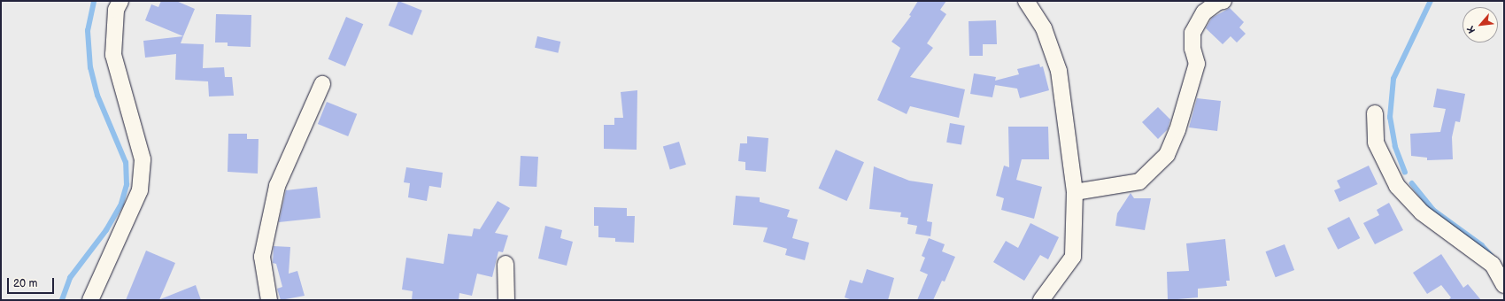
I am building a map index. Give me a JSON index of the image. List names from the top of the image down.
{
  "scale_bar": "20 m",
  "north": "bottom left"
}
